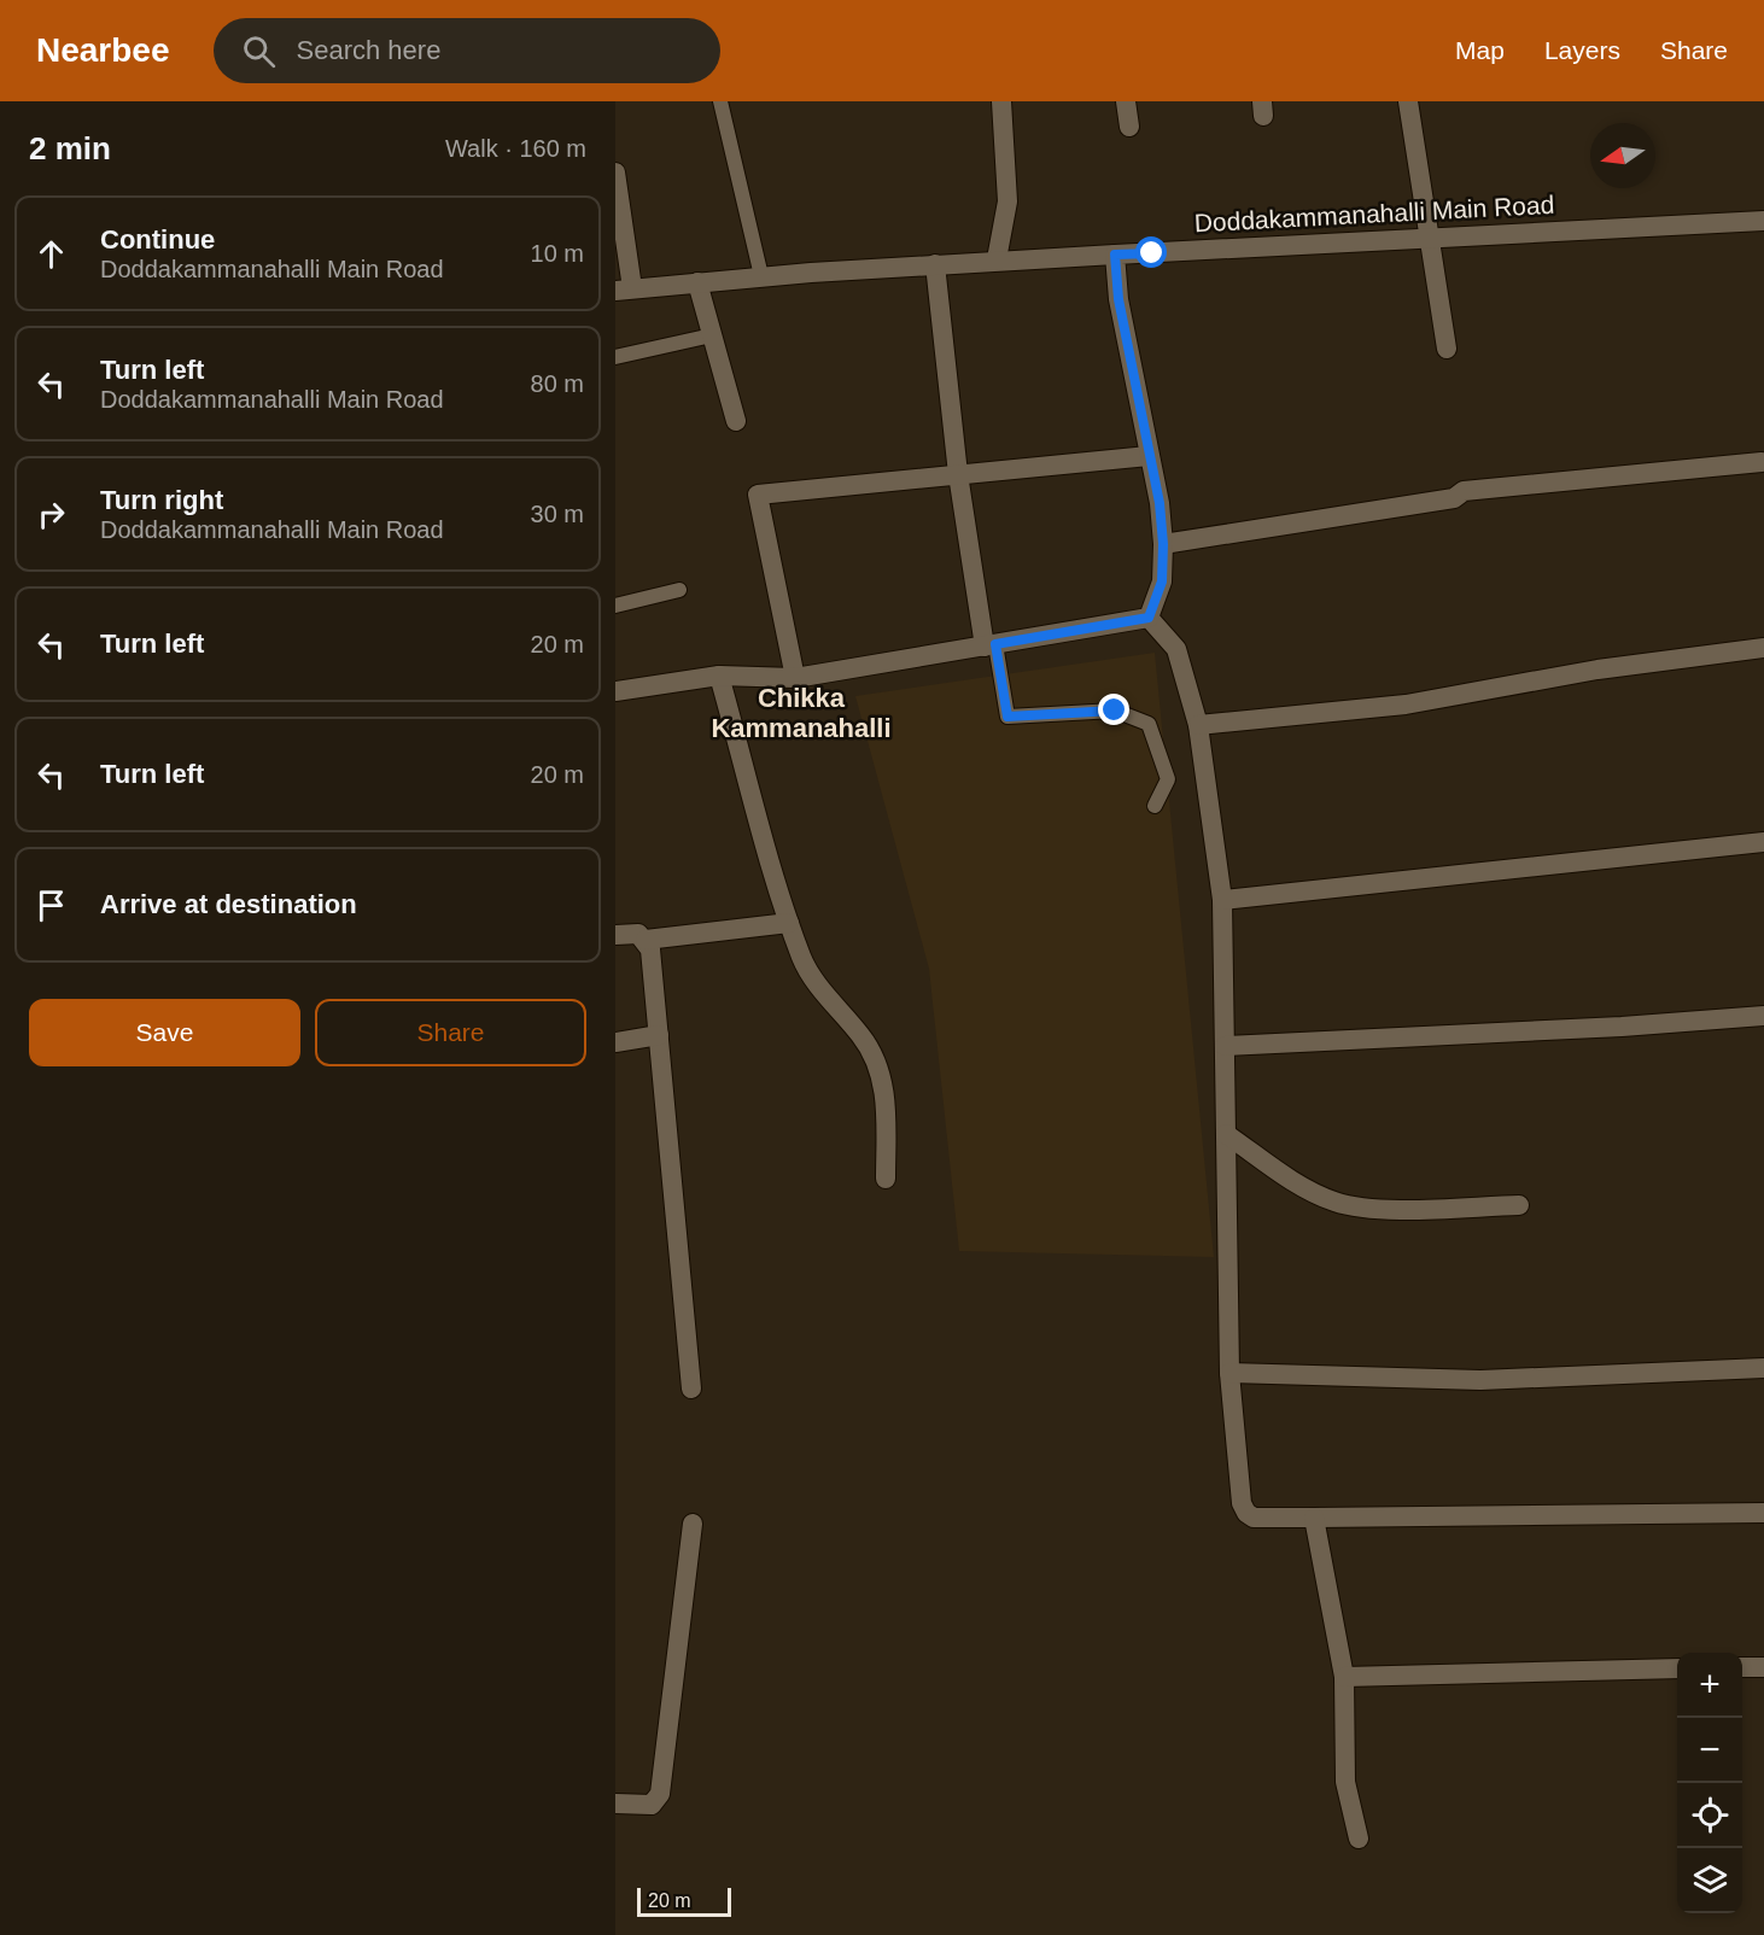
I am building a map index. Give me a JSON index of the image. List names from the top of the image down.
{
  "streets": {
    "street": ["Doddakammanahalli Main Road"]
  },
  "districts": ["Chikka Kammanahalli"],
  "scale_bar": "20 m",
  "north": "left",
  "page": {
    "header": "Nearbee",
    "search": "Search here",
    "nav": ["Map", "Layers", "Share"],
    "heading": ["2 min", "Walk · 160 m"],
    "list": [
      ["Continue", "Doddakammanahalli Main Road", "10 m"],
      ["Turn left", "Doddakammanahalli Main Road", "80 m"],
      ["Turn right", "Doddakammanahalli Main Road", "30 m"],
      ["Turn left", "20 m"],
      ["Turn left", "20 m"],
      "Arrive at destination"
    ],
    "buttons": ["Save", "Share"],
    "map_buttons": ["+", "−"],
    "scale": "20 m"
  }
}
